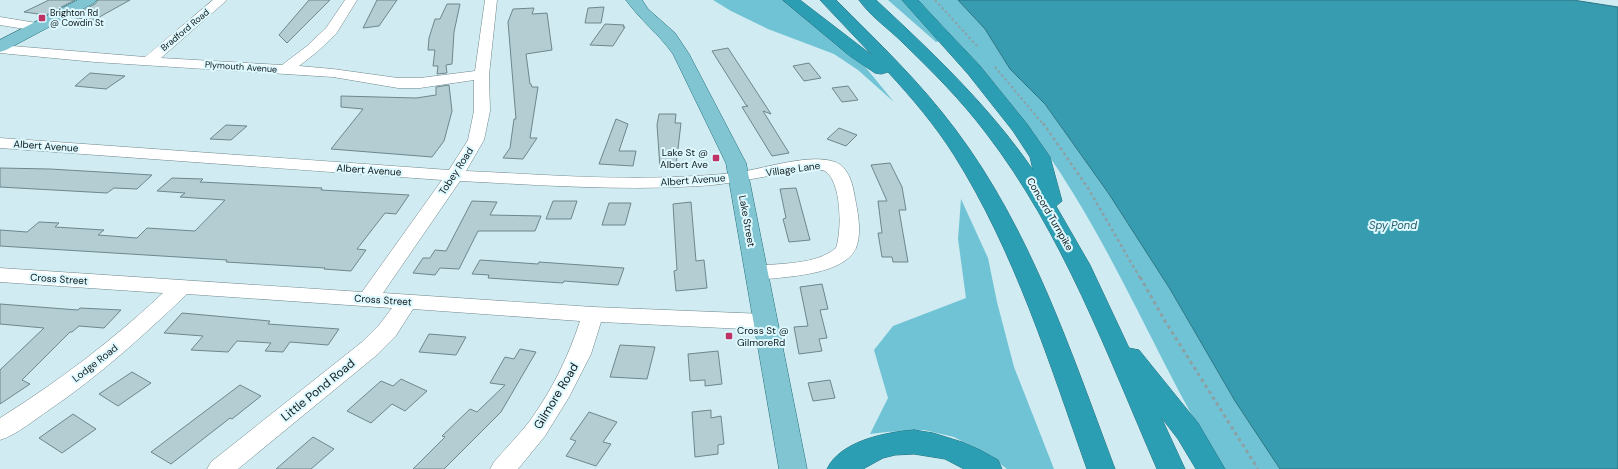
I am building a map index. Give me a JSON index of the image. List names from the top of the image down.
{
  "streets": {
    "highway": ["Concord Turnpike"],
    "main road": ["Lake Street"],
    "street": [
      "Bradford Road",
      "Plymouth Avenue",
      "Albert Avenue",
      "Village Lane",
      "Tobey Road",
      "Cross Street",
      "Lodge Road",
      "Little Pond Road",
      "Gilmore Road"
    ]
  },
  "crossings": [
    ["Bradford Road", "Plymouth Avenue"],
    ["Plymouth Avenue", "Tobey Road"],
    ["Albert Avenue", "Village Lane"],
    ["Albert Avenue", "Tobey Road"],
    ["Albert Avenue", "Lake Street"],
    ["Village Lane", "Lake Street"],
    ["Tobey Road", "Cross Street"],
    ["Lake Street", "Cross Street"],
    ["Cross Street", "Lodge Road"],
    ["Cross Street", "Little Pond Road"],
    ["Cross Street", "Gilmore Road"]
  ],
  "water": ["Spy Pond"],
  "places": {
    "transit": ["Brighton Rd @ Cowdin St", "Lake St @ Albert Ave", "Cross St @ GilmoreRd"]
  }
}
